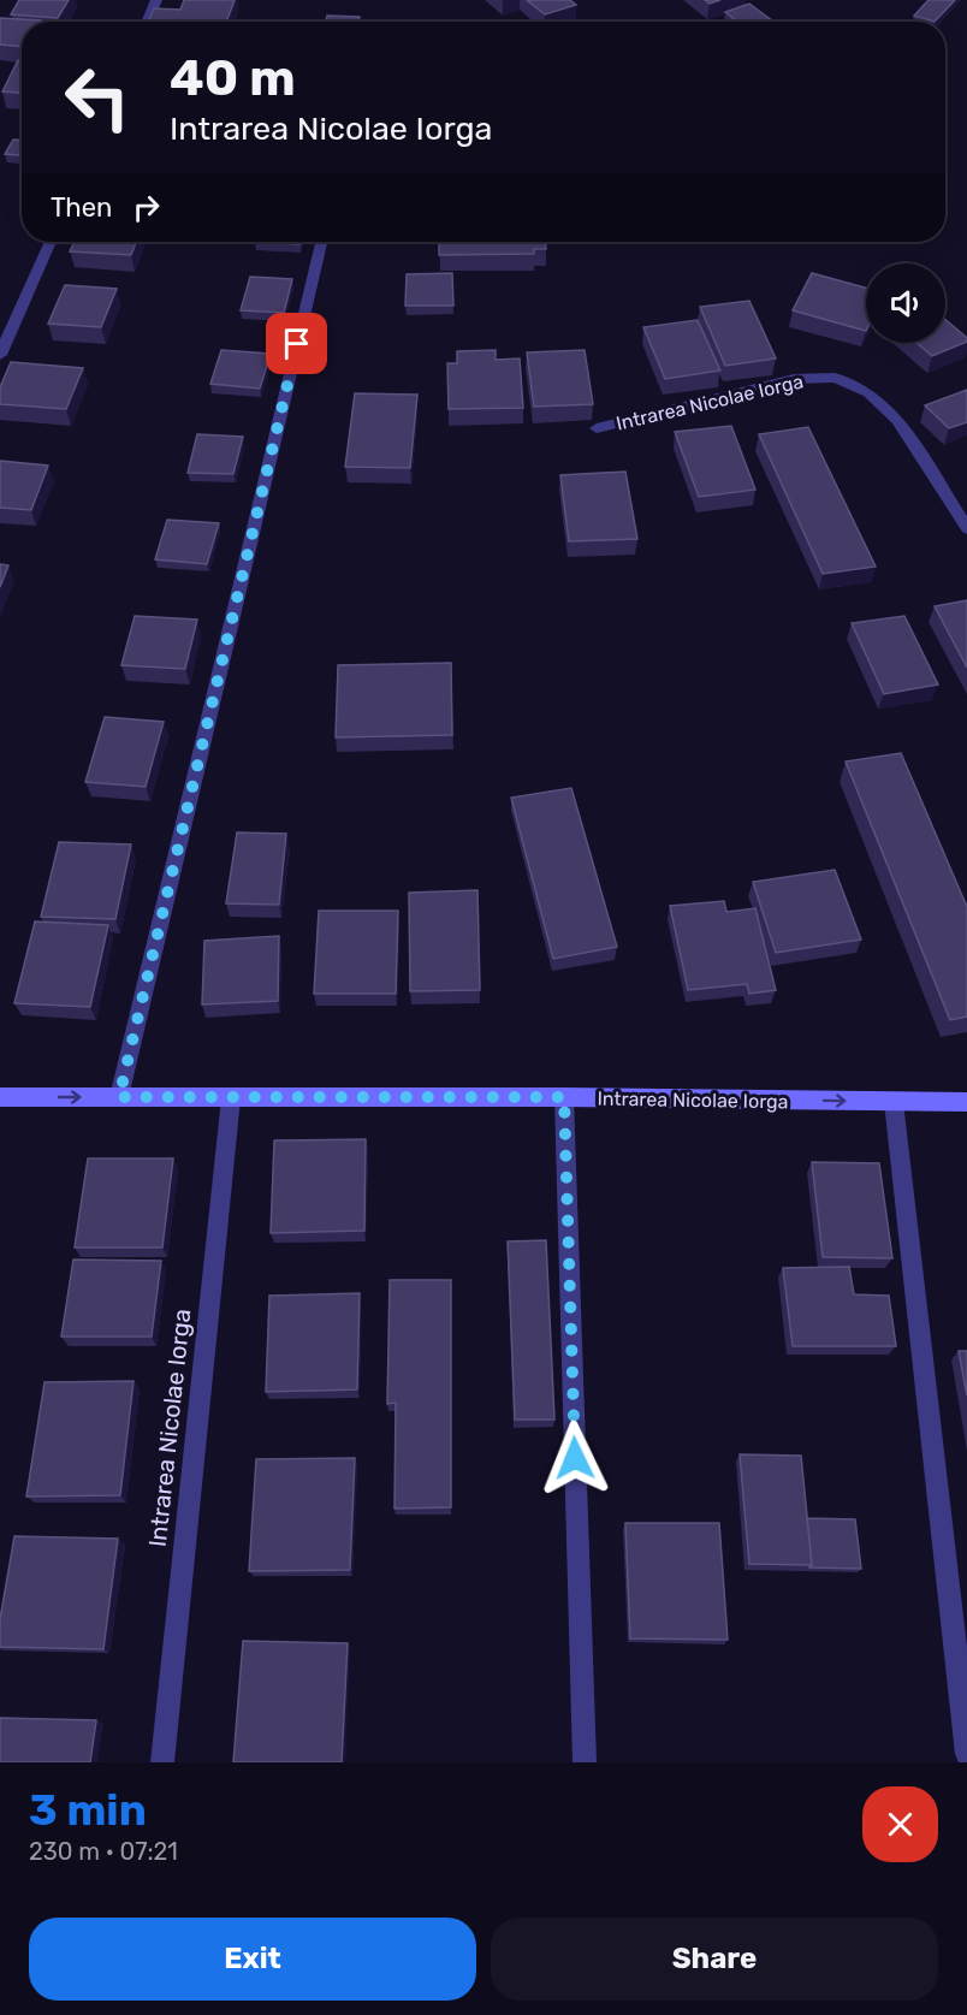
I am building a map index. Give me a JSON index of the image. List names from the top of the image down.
{
  "streets": {
    "street": ["Intrarea Nicolae Iorga"]
  },
  "page": {
    "turn": ["40 m", "Intrarea Nicolae Iorga"],
    "then": "Then",
    "heading": ["3 min", "230 m · 07:21"],
    "buttons": ["Exit", "Share"]
  }
}
